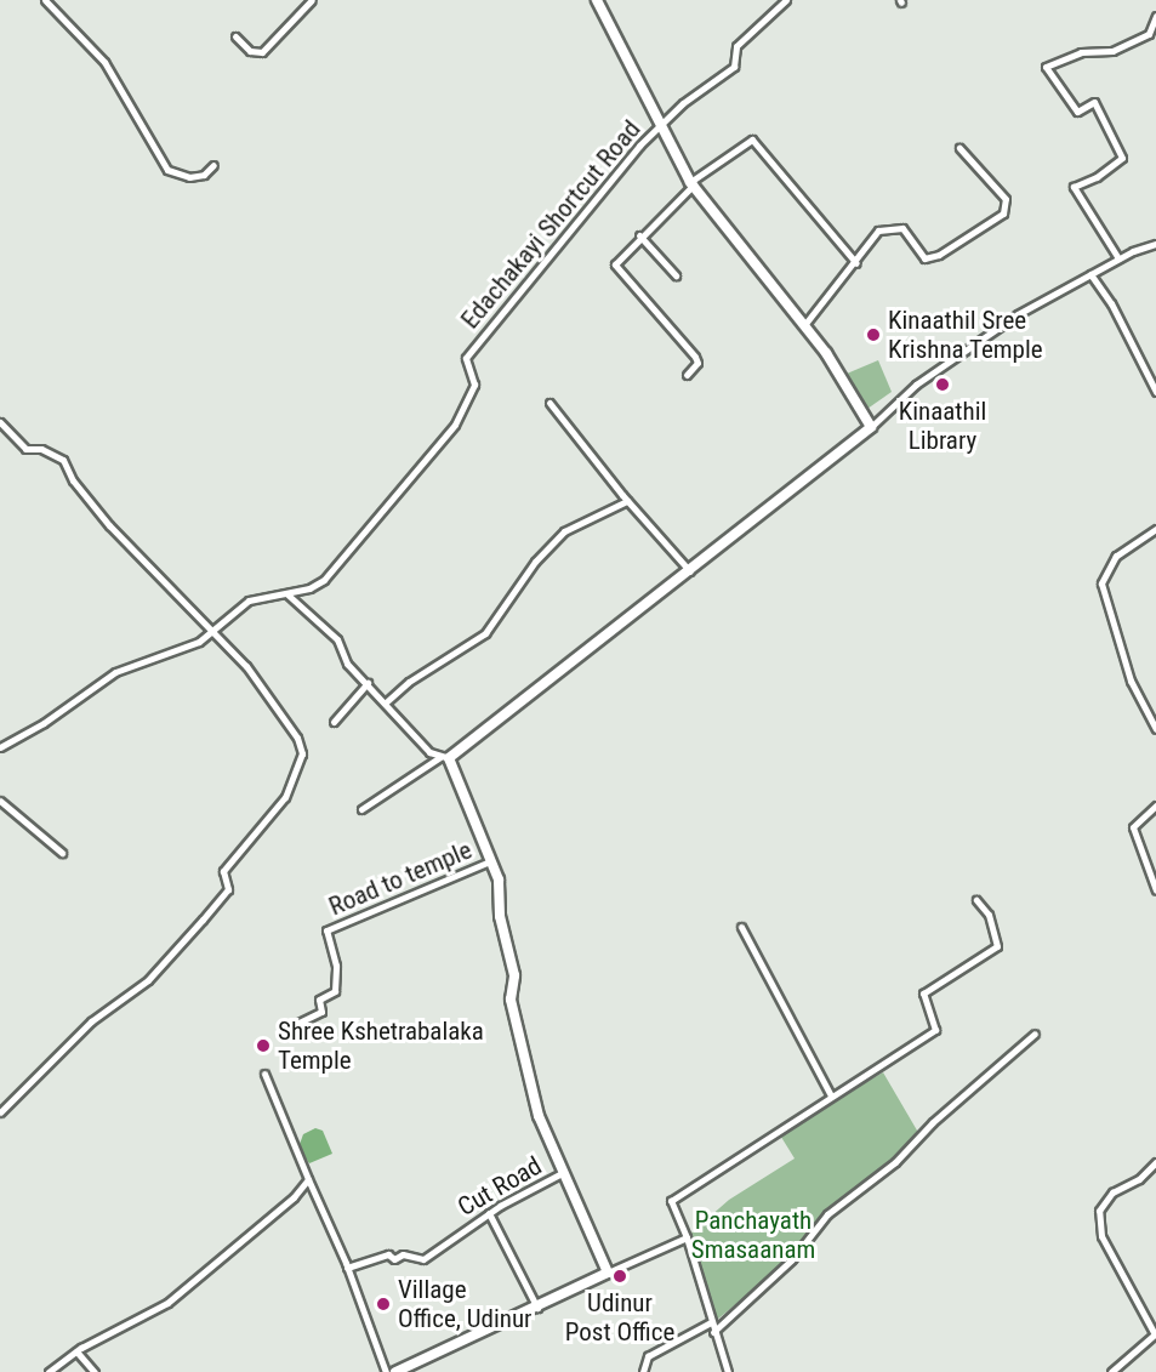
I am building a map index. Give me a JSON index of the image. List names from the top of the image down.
{
  "streets": {
    "street": ["Edachakayi Shortcut Road", "Road to temple", "Cut Road"]
  },
  "parks": ["Panchayath Smasaanam"],
  "places": [
    "Kinaathil Sree Krishna Temple",
    "Kinaathil Library",
    "Shree Kshetrabalaka Temple",
    "Udinur Post Office",
    "Village Office, Udinur"
  ]
}
